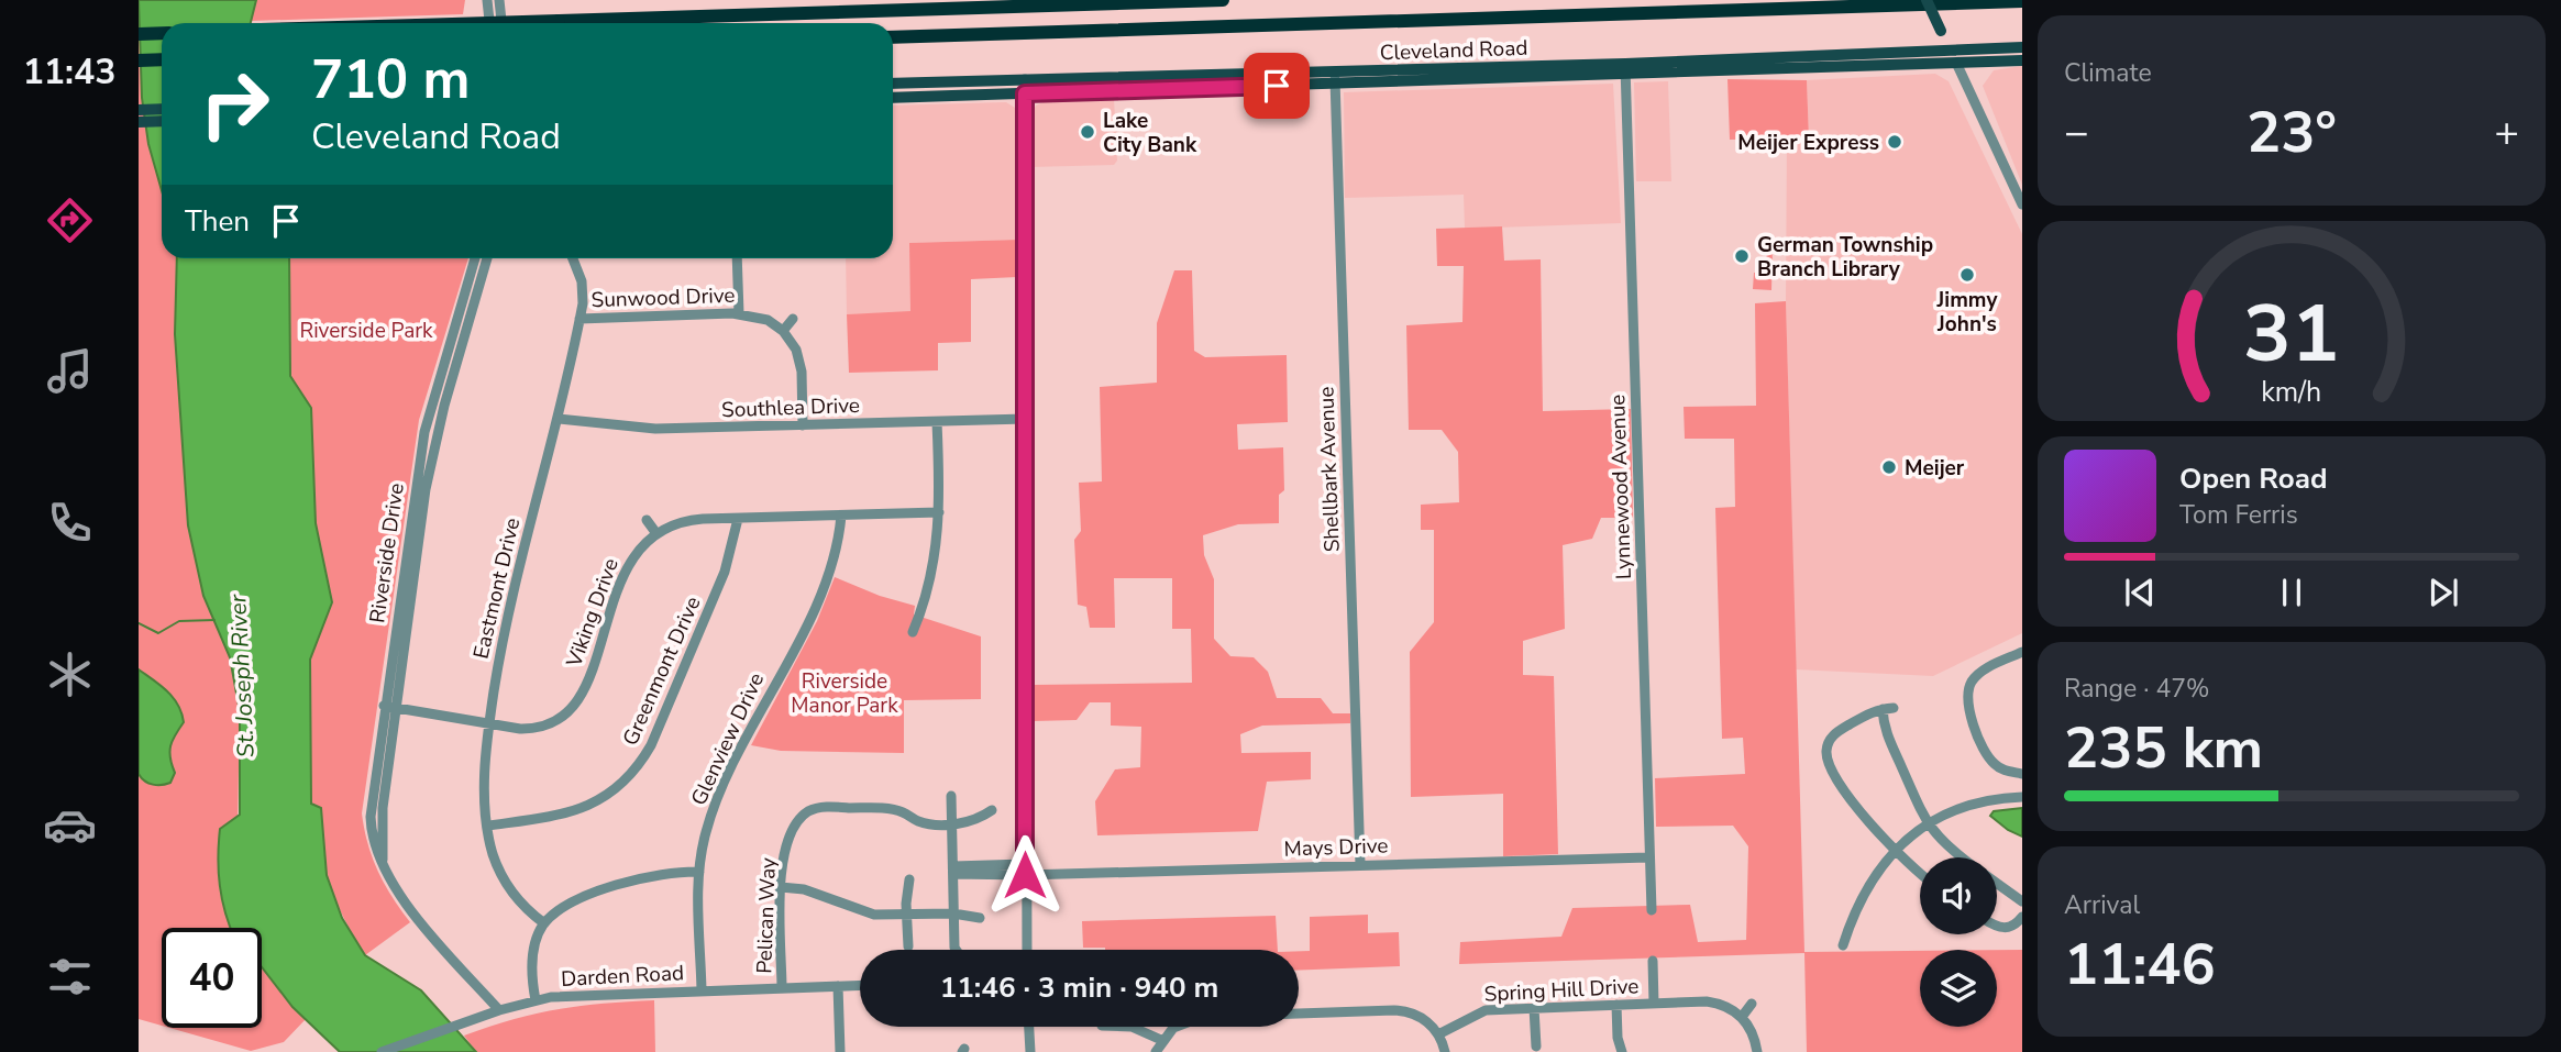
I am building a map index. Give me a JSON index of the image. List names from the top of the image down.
{
  "streets": {
    "main road": ["Cleveland Road"],
    "street": [
      "Sunwood Drive",
      "Southlea Drive",
      "Shellbark Avenue",
      "Lynnewood Avenue",
      "Riverside Drive",
      "Eastmont Drive",
      "Viking Drive",
      "Greenmont Drive",
      "Glenview Drive",
      "Mays Drive",
      "Pelican Way",
      "Darden Road",
      "Spring Hill Drive"
    ]
  },
  "crossings": [
    ["Cleveland Road", "Shellbark Avenue"],
    ["Cleveland Road", "Lynnewood Avenue"],
    ["Sunwood Drive", "Eastmont Drive"],
    ["Southlea Drive", "Eastmont Drive"],
    ["Shellbark Avenue", "Mays Drive"],
    ["Lynnewood Avenue", "Mays Drive"],
    ["Riverside Drive", "Viking Drive"],
    ["Riverside Drive", "Darden Road"],
    ["Eastmont Drive", "Viking Drive"],
    ["Eastmont Drive", "Greenmont Drive"],
    ["Glenview Drive", "Darden Road"],
    ["Pelican Way", "Darden Road"]
  ],
  "water": ["St. Joseph River"],
  "parks": ["Riverside Park", "Riverside Manor Park"],
  "places": [
    "Lake City Bank",
    "Meijer Express",
    "German Township Branch Library",
    "Jimmy John's",
    "Meijer"
  ],
  "page": {
    "tabs": "11:43",
    "tile": [
      "Climate",
      ["Range · 47%", "235 km"],
      ["Arrival", "11:46"]
    ],
    "turn": ["710 m", "Cleveland Road"],
    "heat": ["−", "23°", "+"],
    "then": "Then",
    "song": ["Open Road", "Tom Ferris"],
    "limit": "40",
    "trip": "11:46 · 3 min · 940 m",
    "gauge": ["31", "km/h"]
  }
}
